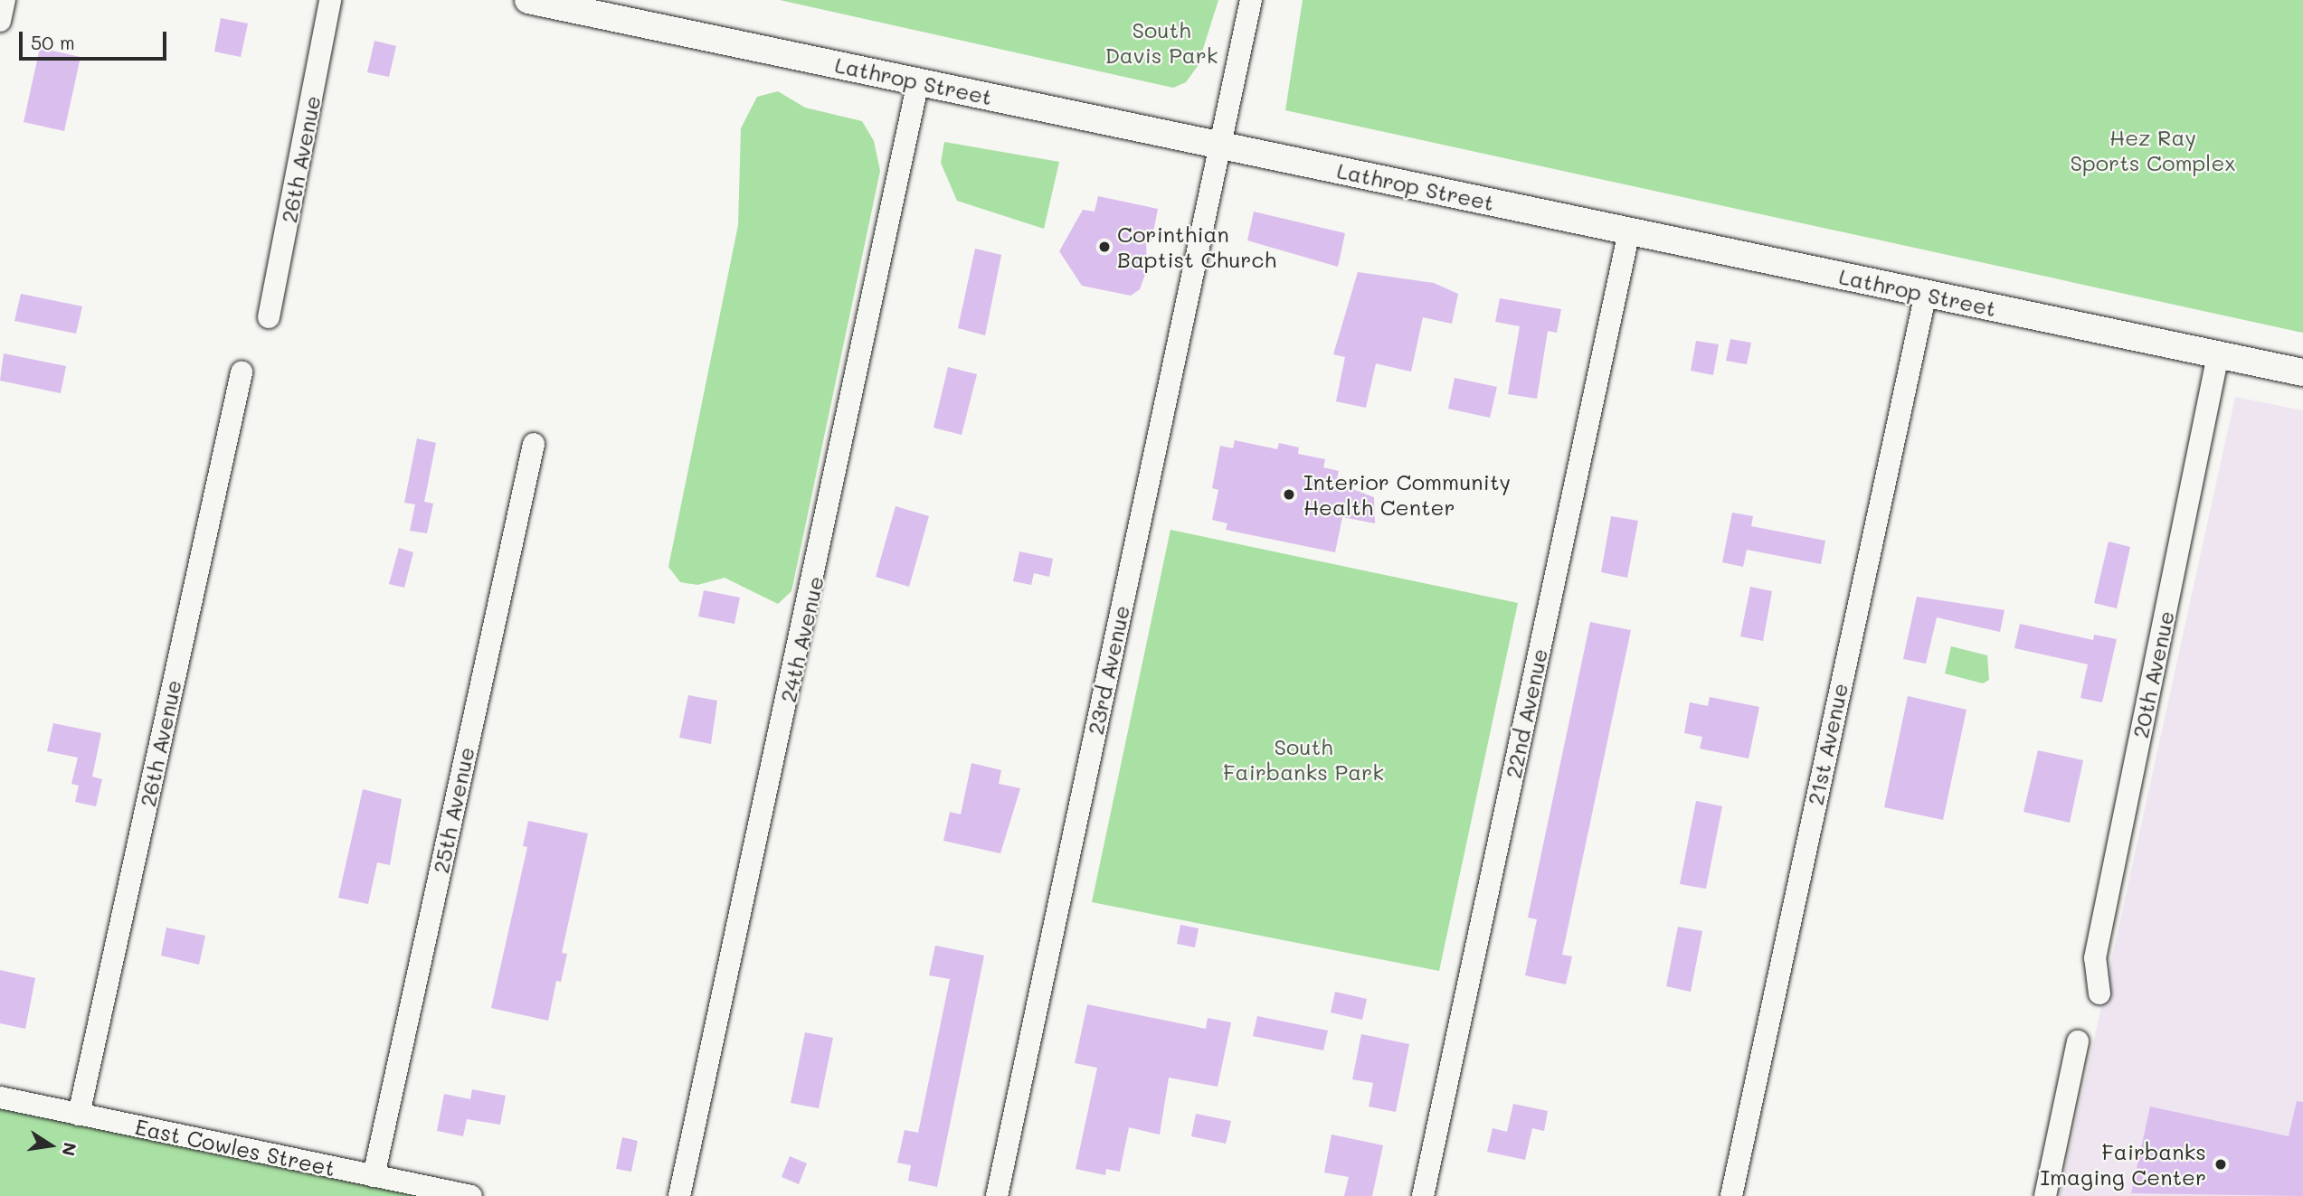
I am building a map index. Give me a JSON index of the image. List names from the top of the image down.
{
  "streets": {
    "main road": ["Lathrop Street"],
    "street": [
      "26th Avenue",
      "24th Avenue",
      "23rd Avenue",
      "20th Avenue",
      "22nd Avenue",
      "21st Avenue",
      "25th Avenue",
      "East Cowles Street"
    ]
  },
  "crossings": [
    ["Lathrop Street", "24th Avenue"],
    ["Lathrop Street", "23rd Avenue"],
    ["Lathrop Street", "20th Avenue"],
    ["Lathrop Street", "22nd Avenue"],
    ["Lathrop Street", "21st Avenue"],
    ["26th Avenue", "East Cowles Street"],
    ["25th Avenue", "East Cowles Street"]
  ],
  "parks": ["South Davis Park", "Hez Ray Sports Complex", "South Fairbanks Park"],
  "places": ["Corinthian Baptist Church", "Interior Community Health Center", "Fairbanks Imaging Center"],
  "scale_bar": "50 m",
  "north": "right"
}
